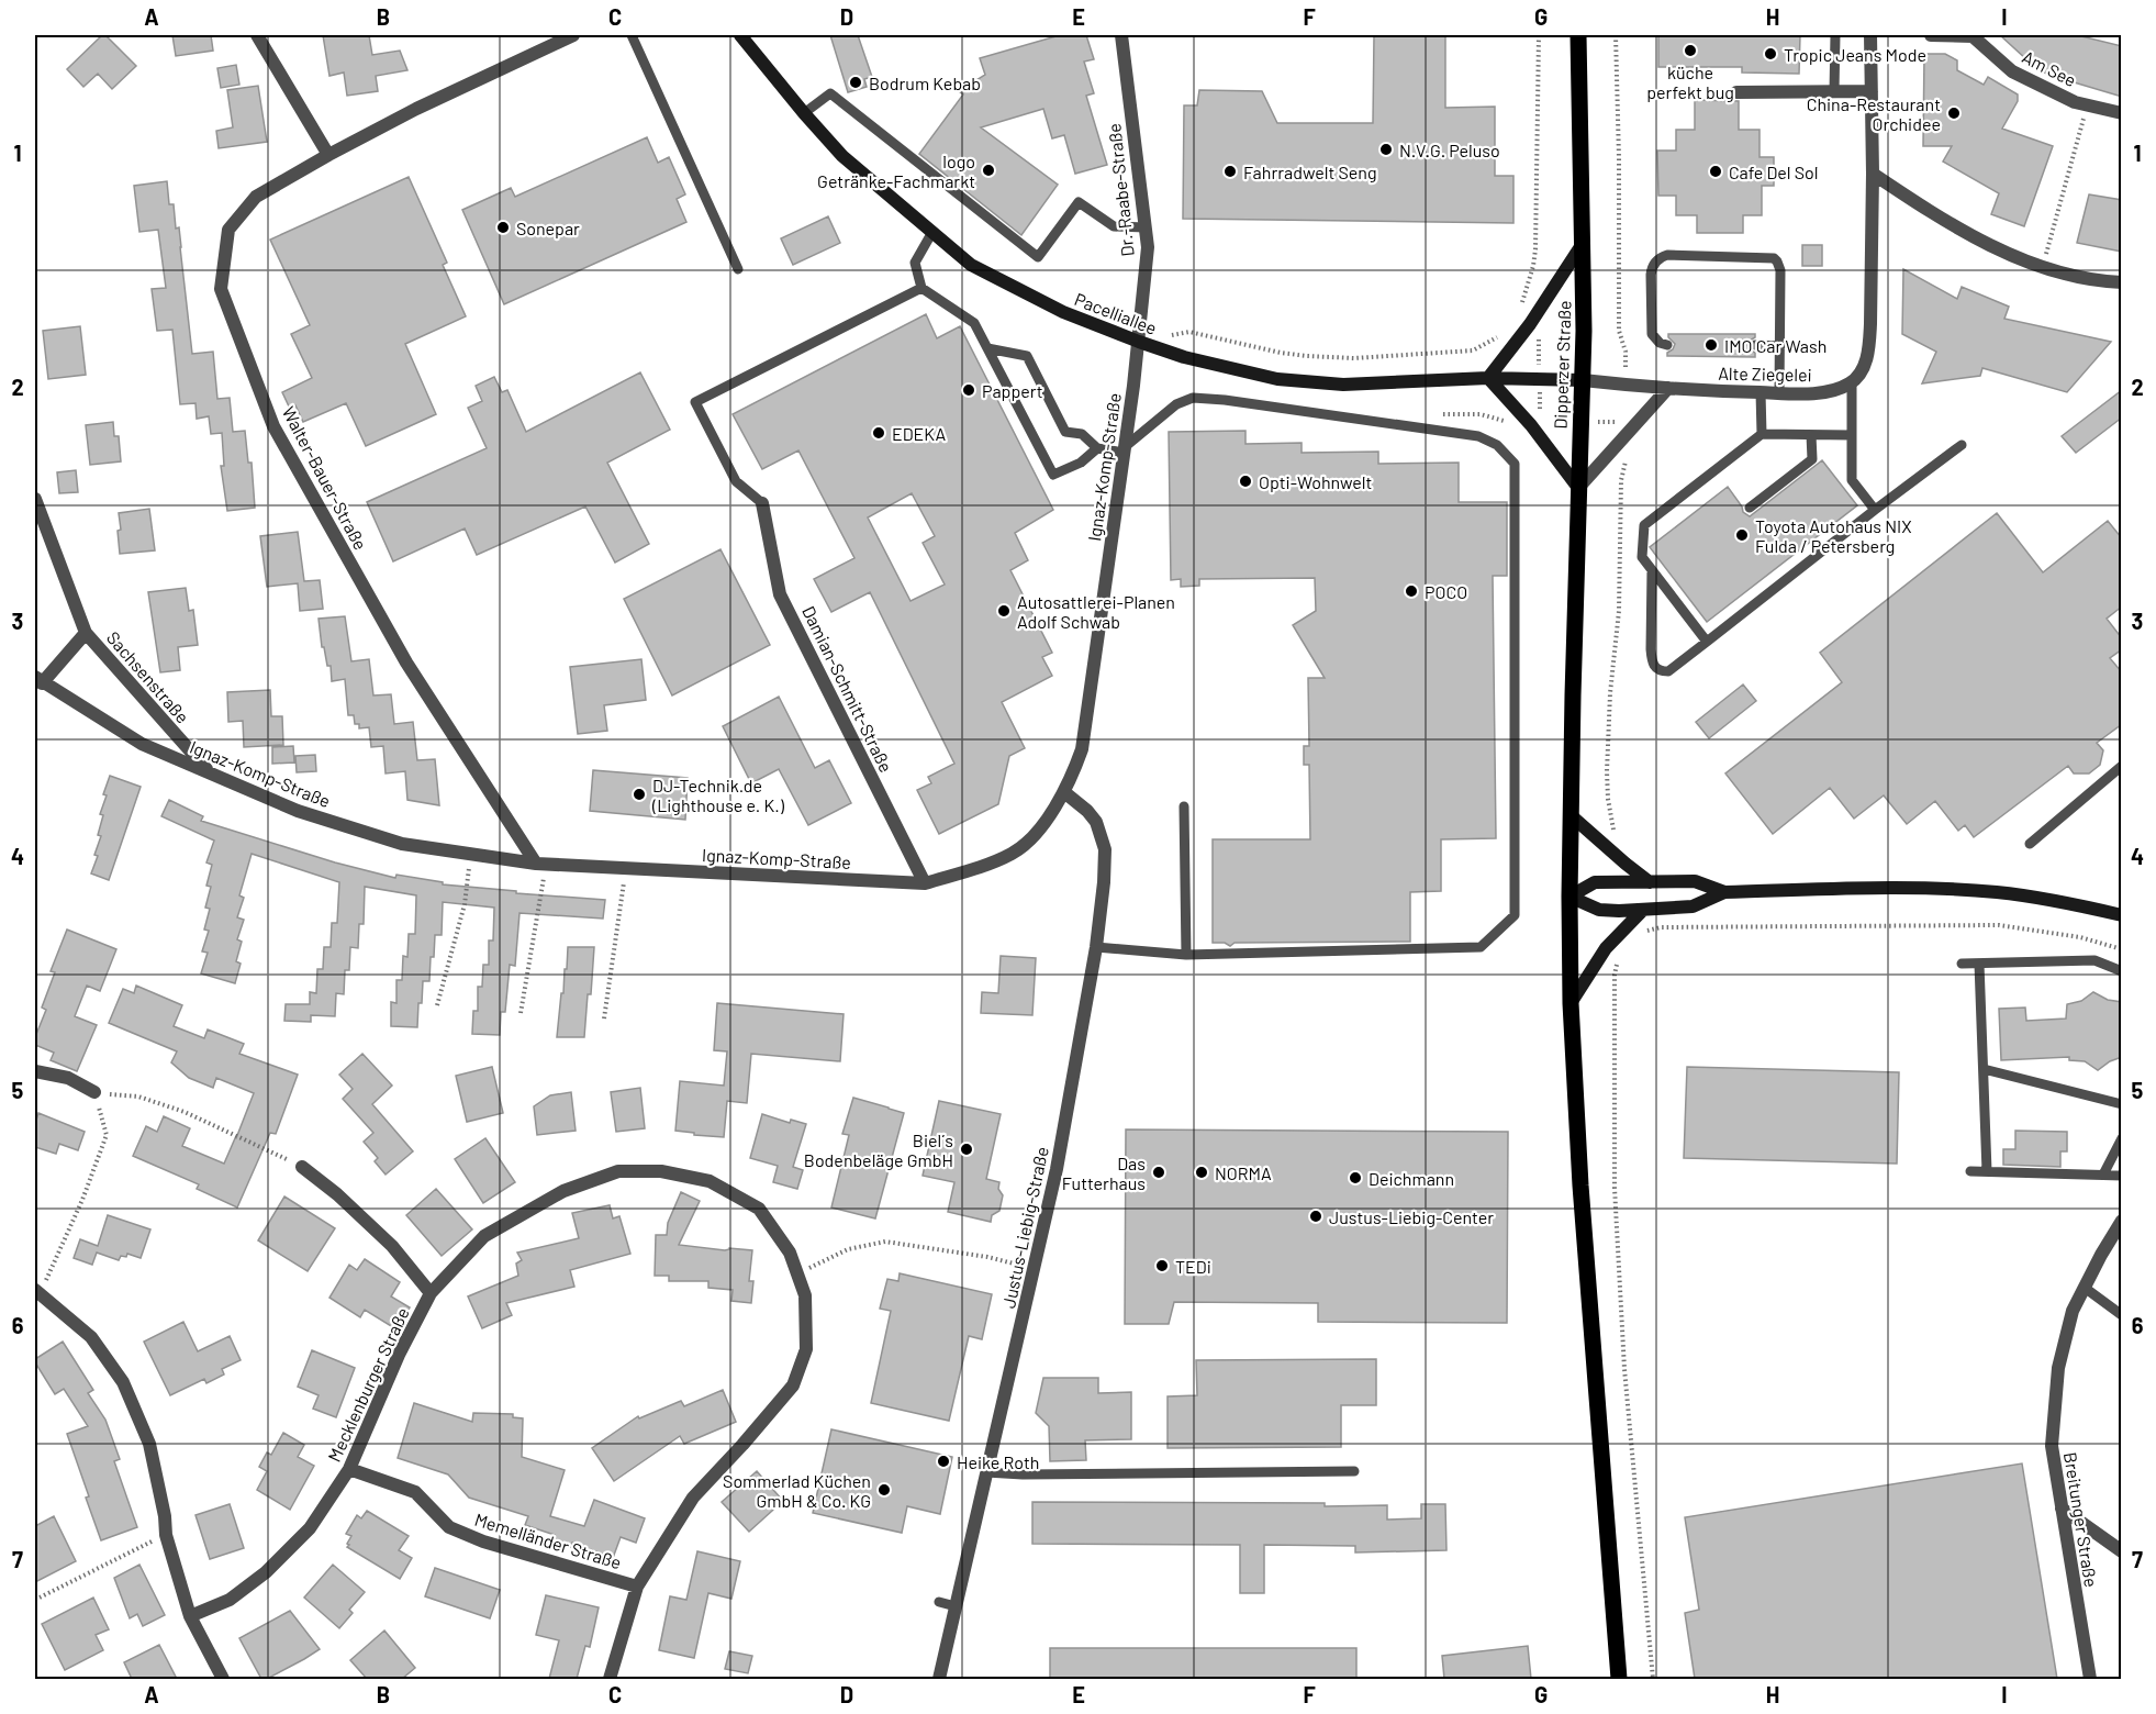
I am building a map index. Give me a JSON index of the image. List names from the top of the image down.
{
  "streets": {
    "main road": ["Pacelliallee", "Dipperzer Straße"],
    "street": [
      "Am See",
      "Dr.-Raabe-Straße",
      "Alte Ziegelei",
      "Ignaz-Komp-Straße",
      "Walter-Bauer-Straße",
      "Sachsenstraße",
      "Damian-Schmitt-Straße",
      "Justus-Liebig-Straße",
      "Mecklenburger Straße",
      "Breitunger Straße",
      "Memelländer Straße"
    ]
  },
  "crossings": [
    ["Dr.-Raabe-Straße", "Pacelliallee"],
    ["Dr.-Raabe-Straße", "Ignaz-Komp-Straße"],
    ["Pacelliallee", "Dipperzer Straße"],
    ["Pacelliallee", "Alte Ziegelei"],
    ["Pacelliallee", "Ignaz-Komp-Straße"],
    ["Dipperzer Straße", "Alte Ziegelei"],
    ["Ignaz-Komp-Straße", "Walter-Bauer-Straße"],
    ["Ignaz-Komp-Straße", "Sachsenstraße"],
    ["Ignaz-Komp-Straße", "Damian-Schmitt-Straße"],
    ["Ignaz-Komp-Straße", "Justus-Liebig-Straße"],
    ["Mecklenburger Straße", "Memelländer Straße"]
  ],
  "places": [
    "küche perfekt bug",
    "Tropic Jeans Mode",
    "Bodrum Kebab",
    "China-Restaurant Orchidee",
    "N.V.G. Peluso",
    "logo Getränke-Fachmarkt",
    "Fahrradwelt Seng",
    "Cafe Del Sol",
    "Sonepar",
    "IMO Car Wash",
    "Pappert",
    "EDEKA",
    "Opti-Wohnwelt",
    "Toyota Autohaus NIX Fulda / Petersberg",
    "POCO",
    "Autosattlerei-Planen Adolf Schwab",
    "DJ-Technik.de (Lighthouse e. K.)",
    "Biel´s Bodenbeläge GmbH",
    "Das Futterhaus",
    "NORMA",
    "Deichmann",
    "Justus-Liebig-Center",
    "TEDi",
    "Heike Roth",
    "Sommerlad Küchen GmbH & Co. KG"
  ],
  "grid": {
    "columns": [
      "A",
      "B",
      "C",
      "D",
      "E",
      "F",
      "G",
      "H",
      "I"
    ],
    "rows": [
      "1",
      "2",
      "3",
      "4",
      "5",
      "6",
      "7"
    ]
  }
}
